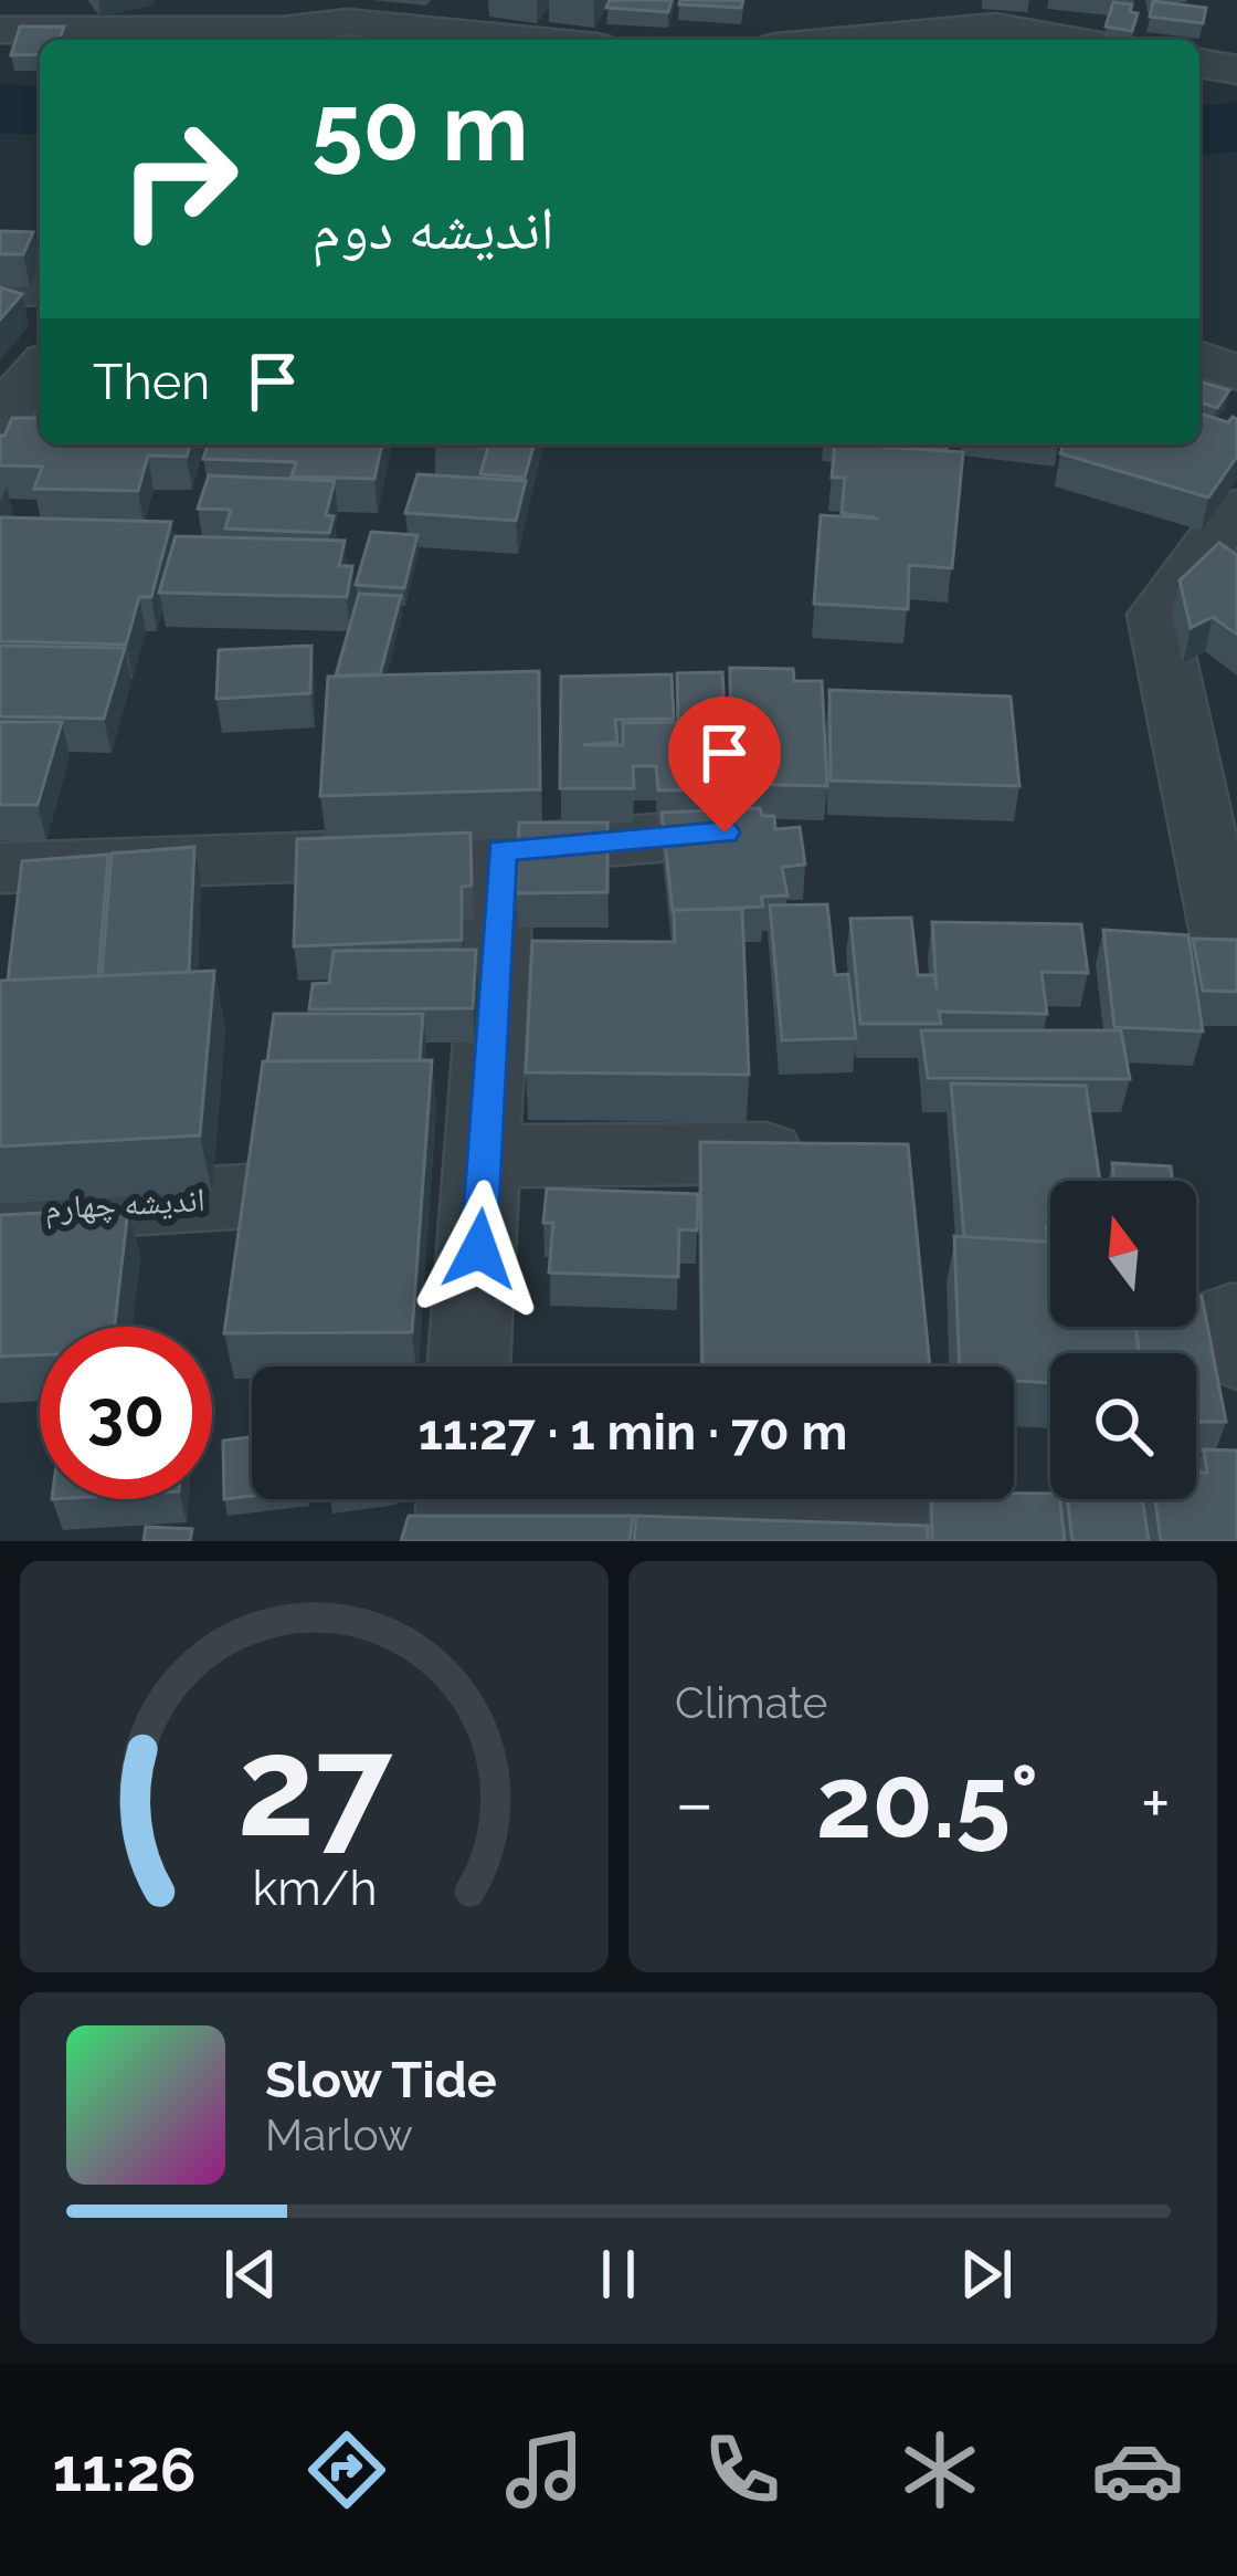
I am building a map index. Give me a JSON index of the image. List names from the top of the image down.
{
  "streets": {
    "street": ["اندیشه چهارم"]
  },
  "north": "top",
  "page": {
    "turn": ["50 m", "اندیشه دوم"],
    "then": "Then",
    "limit": "30",
    "trip": "11:27 · 1 min · 70 m",
    "tile": "Climate",
    "heat": ["−", "20.5°", "+"],
    "song": ["Slow Tide", "Marlow"],
    "tabs": "11:26",
    "gauge": ["27", "km/h"]
  }
}
